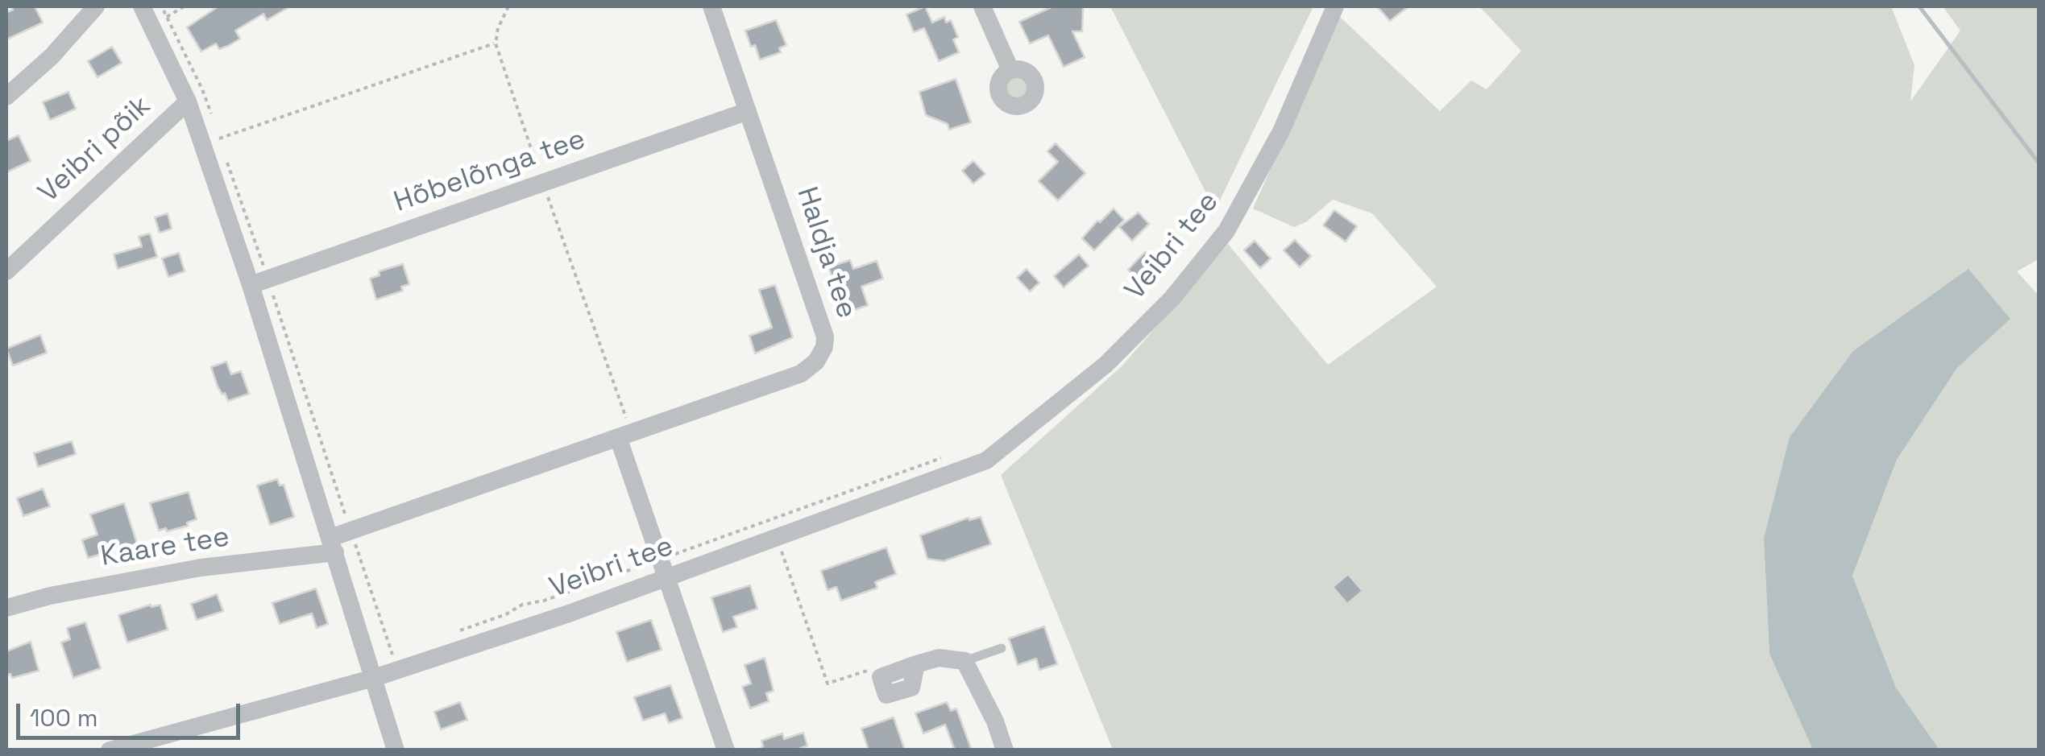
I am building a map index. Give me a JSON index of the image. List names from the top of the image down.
{
  "streets": {
    "street": [
      "Veibri põik",
      "Hõbelõnga tee",
      "Veibri tee",
      "Haldja tee",
      "Kaare tee"
    ]
  },
  "crossings": [
    ["Hõbelõnga tee", "Haldja tee"],
    ["Haldja tee", "Kaare tee"]
  ],
  "scale_bar": "100 m"
}
